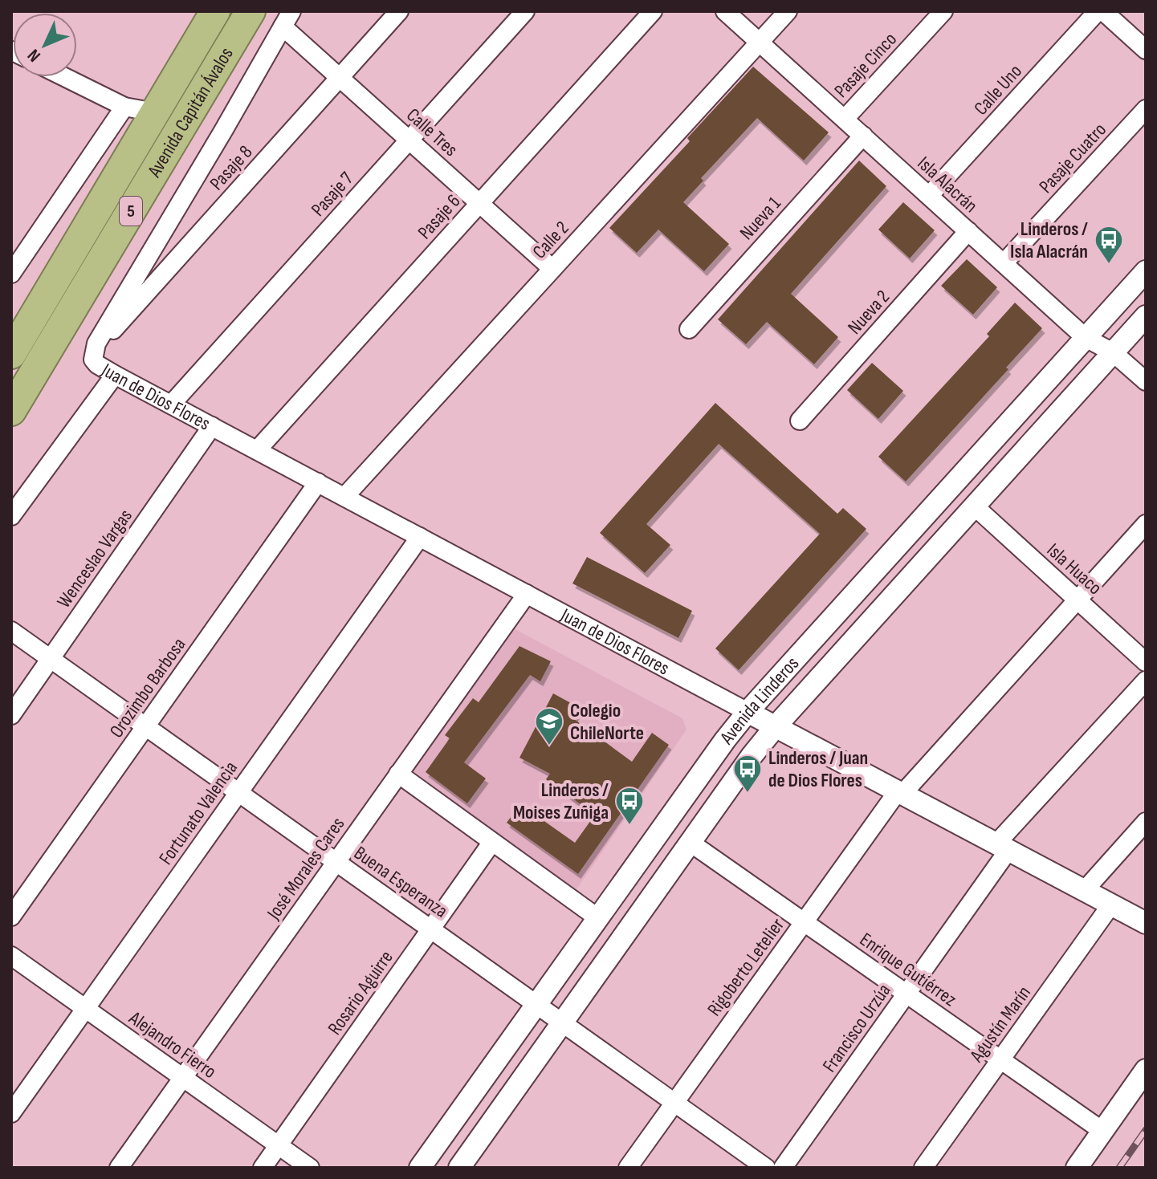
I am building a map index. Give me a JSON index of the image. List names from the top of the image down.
{
  "streets": {
    "highway": ["Avenida Capitán Ávalos", "5"],
    "street": [
      "Pasaje Cinco",
      "Calle Uno",
      "Calle Tres",
      "Pasaje Cuatro",
      "Pasaje 8",
      "Isla Alacrán",
      "Pasaje 7",
      "Pasaje 6",
      "Nueva 1",
      "Calle 2",
      "Nueva 2",
      "Juan de Dios Flores",
      "Wenceslao Vargas",
      "Isla Huaco",
      "Orozimbo Barbosa",
      "Avenida Linderos",
      "Fortunato Valencia",
      "José Morales Cares",
      "Buena Esperanza",
      "Rigoberto Letelier",
      "Enrique Gutiérrez",
      "Rosario Aguirre",
      "Agustín Marín",
      "Francisco Urzúa",
      "Alejandro Fierro"
    ]
  },
  "crossings": [
    ["Pasaje Cinco", "Isla Alacrán"],
    ["Calle Uno", "Isla Alacrán"],
    ["Avenida Capitán Ávalos", "Calle Tres"],
    ["Avenida Capitán Ávalos", "Pasaje 8"],
    ["Avenida Capitán Ávalos", "Juan de Dios Flores"],
    ["Calle Tres", "Pasaje 8"],
    ["Calle Tres", "Pasaje 7"],
    ["Calle Tres", "Pasaje 6"],
    ["Calle Tres", "Calle 2"],
    ["Pasaje Cuatro", "Isla Alacrán"],
    ["Pasaje 8", "Juan de Dios Flores"],
    ["Isla Alacrán", "Nueva 1"],
    ["Isla Alacrán", "Calle 2"],
    ["Isla Alacrán", "Nueva 2"],
    ["Isla Alacrán", "Avenida Linderos"],
    ["Pasaje 7", "Juan de Dios Flores"],
    ["Pasaje 6", "Juan de Dios Flores"],
    ["Calle 2", "Juan de Dios Flores"],
    ["Juan de Dios Flores", "Wenceslao Vargas"],
    ["Juan de Dios Flores", "Orozimbo Barbosa"],
    ["Juan de Dios Flores", "Avenida Linderos"],
    ["Juan de Dios Flores", "Fortunato Valencia"],
    ["Juan de Dios Flores", "José Morales Cares"],
    ["Juan de Dios Flores", "Rigoberto Letelier"],
    ["Juan de Dios Flores", "Agustín Marín"],
    ["Juan de Dios Flores", "Francisco Urzúa"],
    ["Wenceslao Vargas", "Buena Esperanza"],
    ["Isla Huaco", "Avenida Linderos"],
    ["Isla Huaco", "Rigoberto Letelier"],
    ["Orozimbo Barbosa", "Buena Esperanza"],
    ["Avenida Linderos", "Buena Esperanza"],
    ["Avenida Linderos", "Enrique Gutiérrez"],
    ["Fortunato Valencia", "Buena Esperanza"],
    ["Fortunato Valencia", "Alejandro Fierro"],
    ["José Morales Cares", "Buena Esperanza"],
    ["José Morales Cares", "Alejandro Fierro"],
    ["Buena Esperanza", "Rigoberto Letelier"],
    ["Buena Esperanza", "Rosario Aguirre"],
    ["Rigoberto Letelier", "Enrique Gutiérrez"],
    ["Enrique Gutiérrez", "Agustín Marín"],
    ["Enrique Gutiérrez", "Francisco Urzúa"],
    ["Rosario Aguirre", "Alejandro Fierro"]
  ],
  "places": {
    "bus stop": ["Linderos / Isla Alacrán", "Linderos / Juan de Dios Flores", "Linderos / Moises Zuñiga"],
    "school or university": ["Colegio ChileNorte"]
  },
  "north": "bottom left"
}
